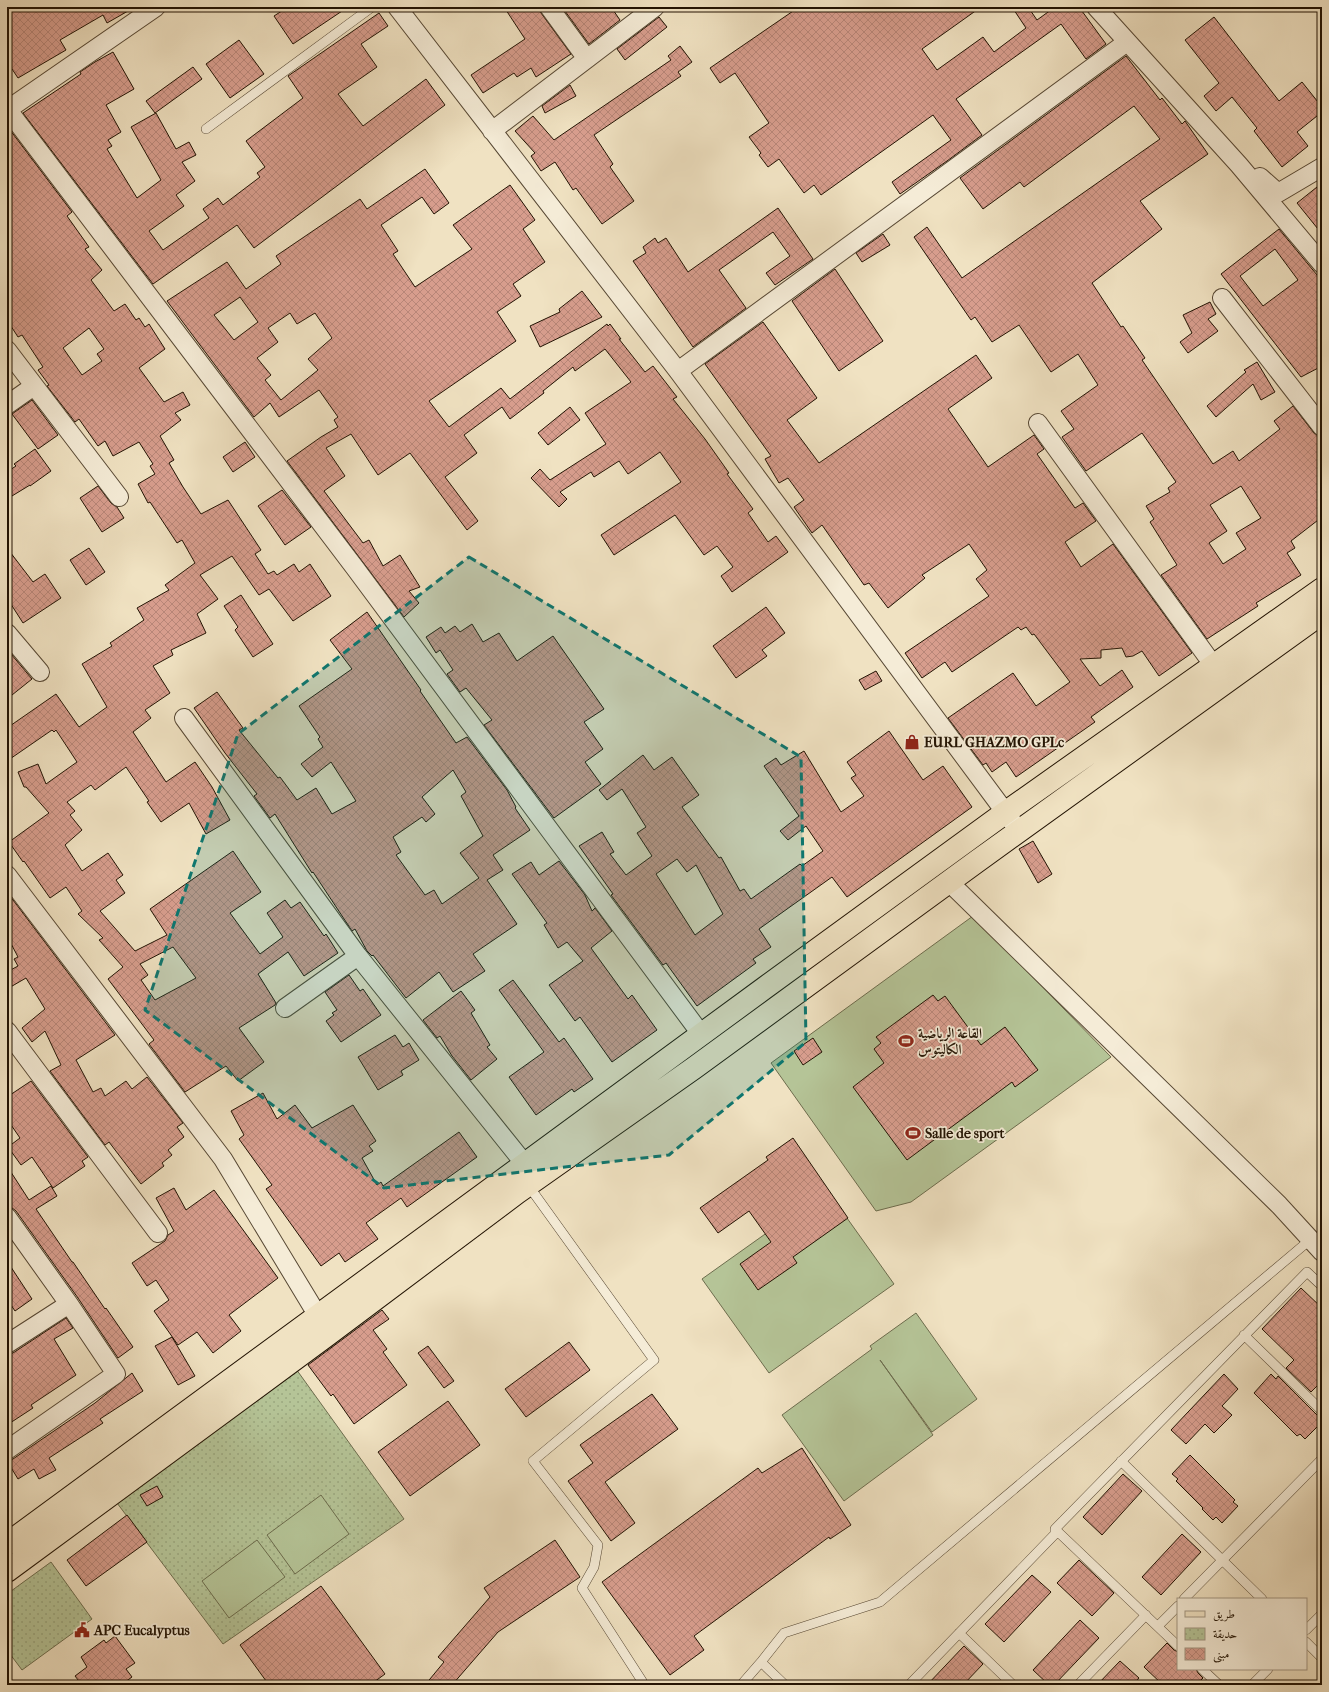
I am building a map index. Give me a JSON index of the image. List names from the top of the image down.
{
  "places": {
    "shop": ["EURL GHAZMO GPLc"],
    "sports": ["القاعة الرياضية الكاليتوس", "Salle de sport"],
    "public building": ["APC Eucalyptus"]
  },
  "legend": ["طريق", "حديقة", "مبنى"]
}
